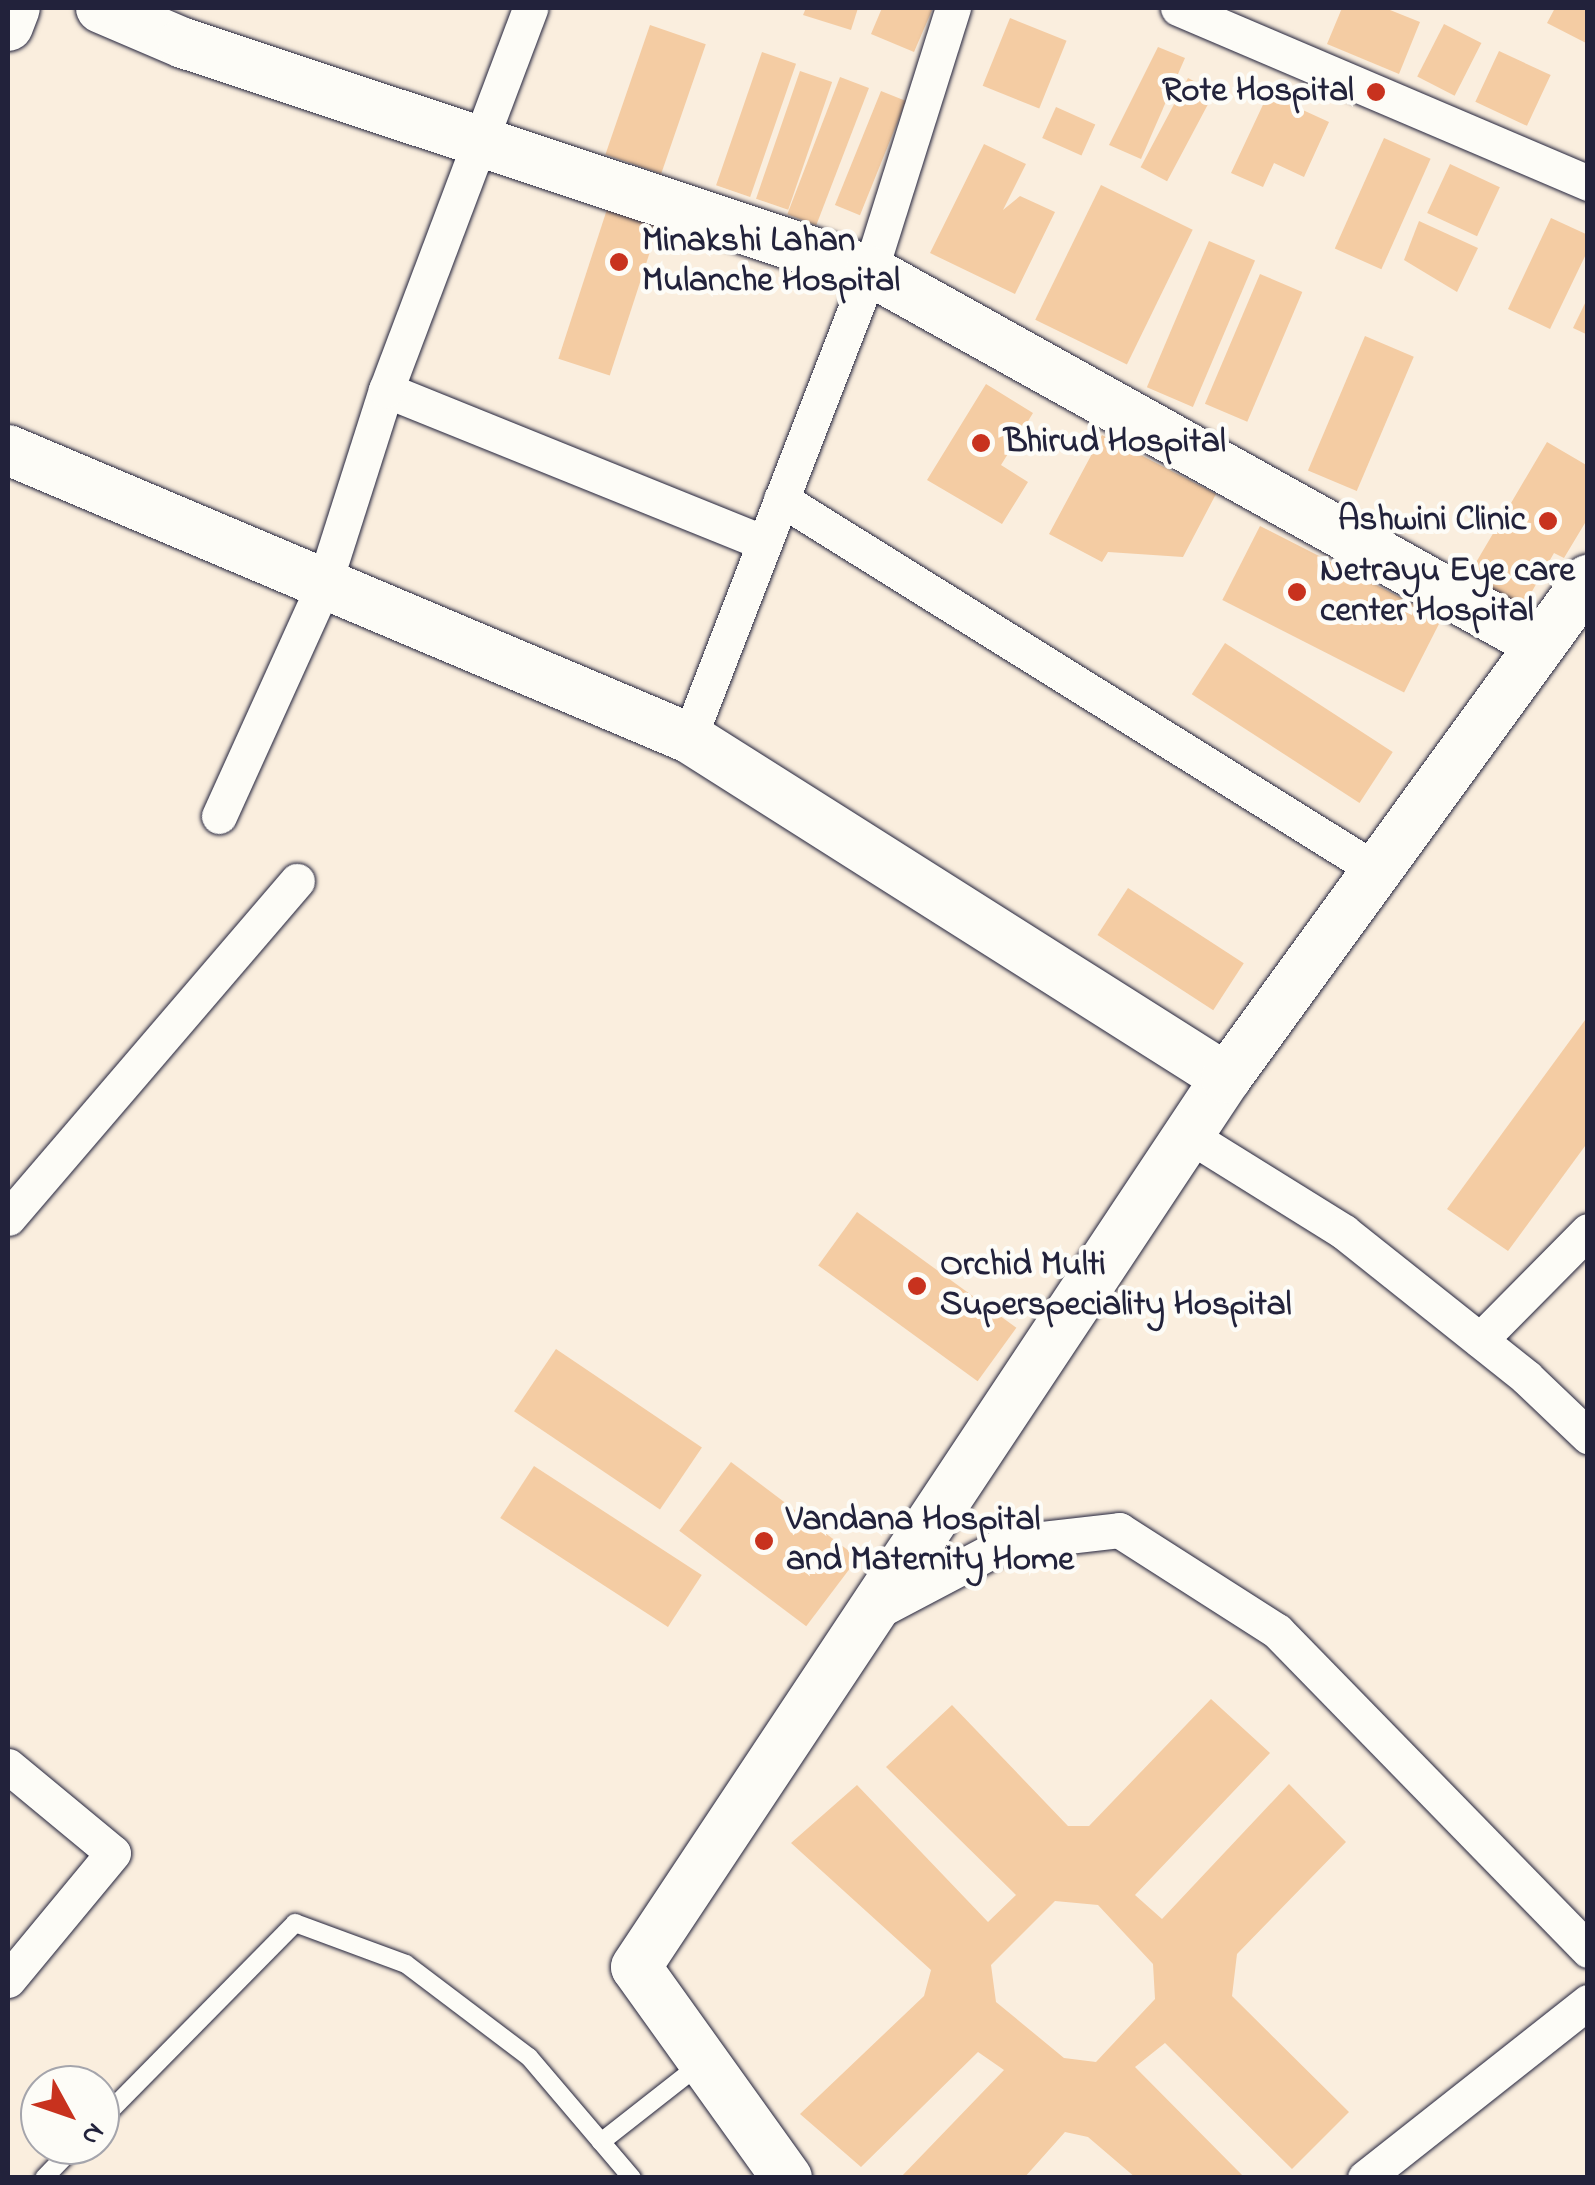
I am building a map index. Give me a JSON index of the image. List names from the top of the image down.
{
  "places": [
    "Rote Hospital",
    "Minakshi Lahan Mulanche Hospital",
    "Bhirud Hospital",
    "Ashwini Clinic",
    "Netrayu Eye care center Hospital",
    "Orchid Multi Superspeciality Hospital",
    "Vandana Hospital and Maternity Home"
  ],
  "north": "bottom right"
}
